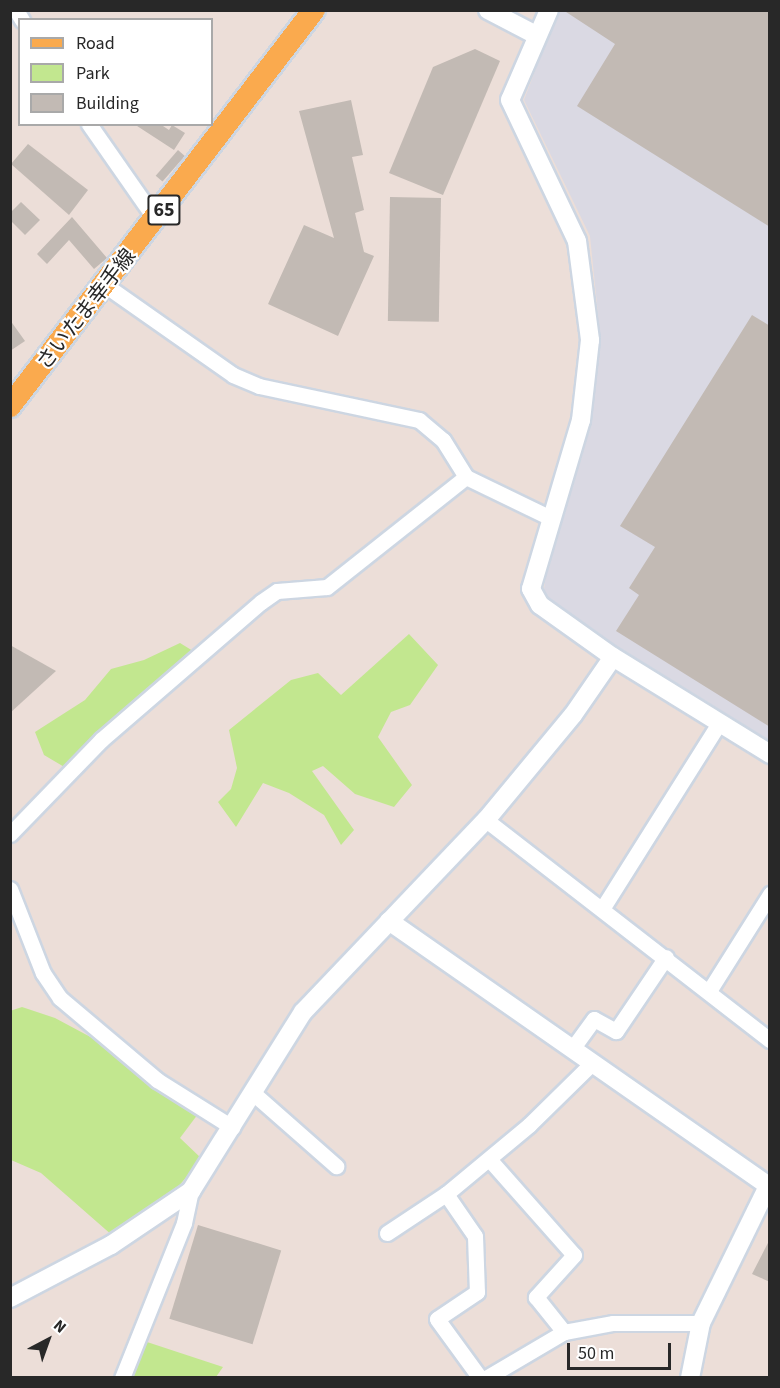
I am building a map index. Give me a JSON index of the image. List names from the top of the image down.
{
  "streets": {
    "main road": ["65", "さいたま幸手線"]
  },
  "legend": ["Road", "Park", "Building"],
  "scale_bar": "50 m",
  "north": "top right"
}
